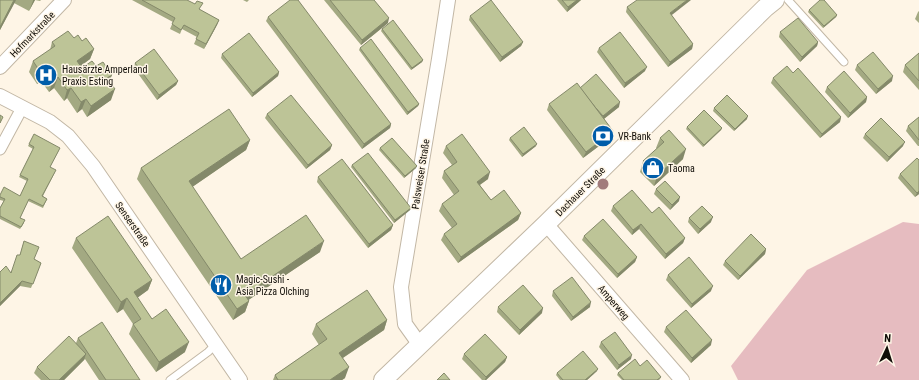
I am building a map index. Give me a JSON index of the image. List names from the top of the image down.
{
  "streets": {
    "street": [
      "Hofmarkstraße",
      "Palsweiser Straße",
      "Dachauer Straße",
      "Senserstraße",
      "Amperweg"
    ]
  },
  "crossings": [
    ["Palsweiser Straße", "Dachauer Straße"],
    ["Dachauer Straße", "Amperweg"]
  ],
  "places": {
    "hospital": ["Hausärzte Amperland Praxis Esting"],
    "bank": ["VR-Bank"],
    "shop": ["Taoma"],
    "restaurant": ["Magic-Sushi - Asia Pizza Olching"]
  },
  "north": "top"
}
